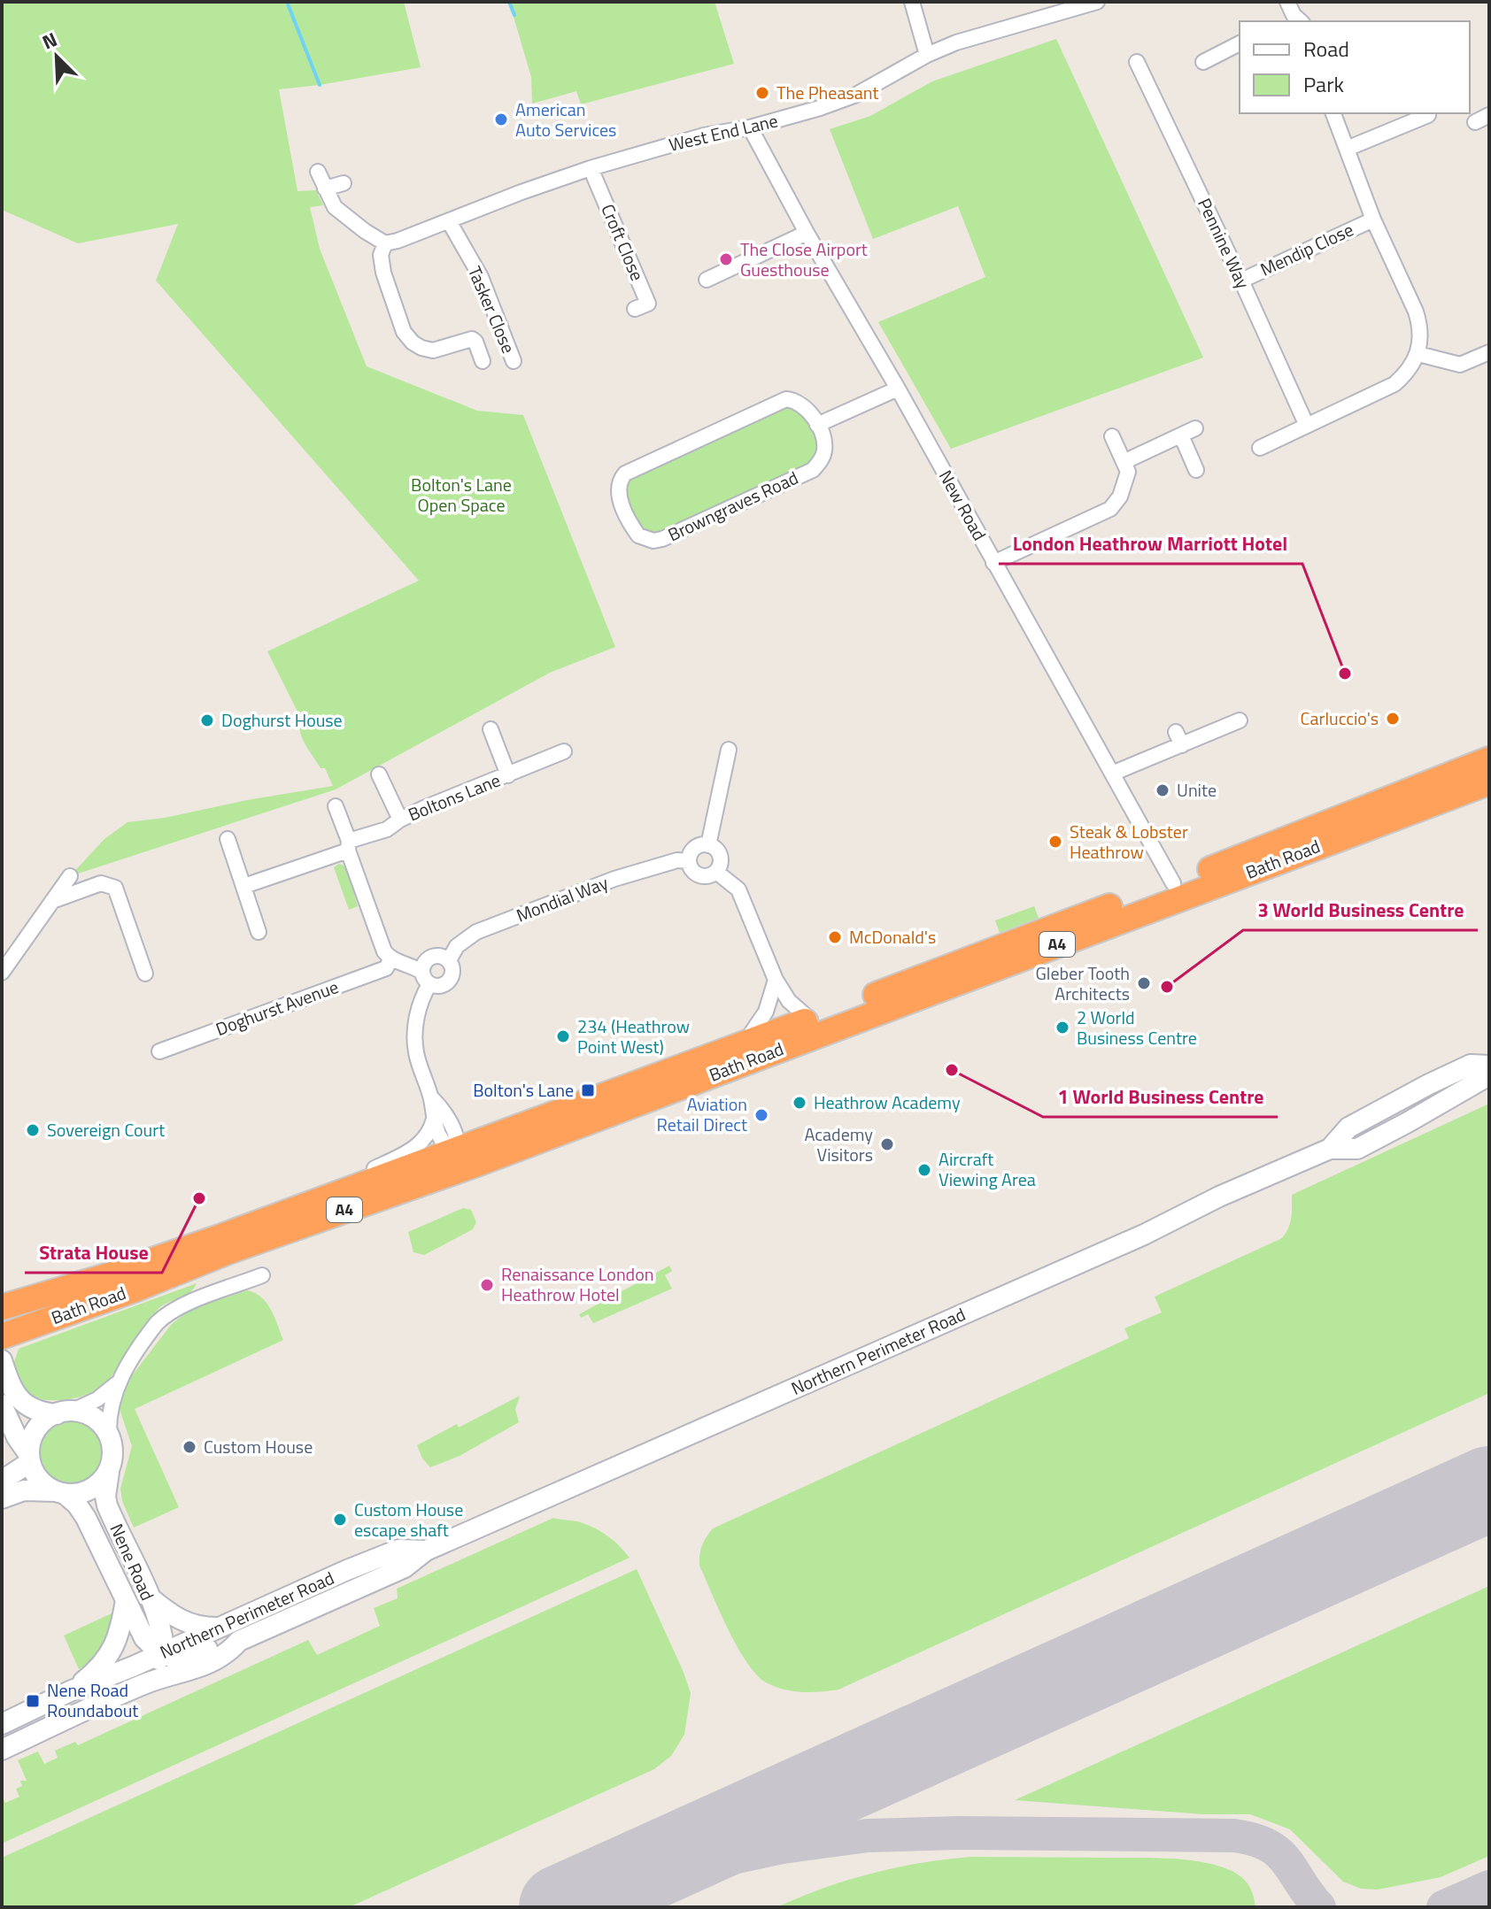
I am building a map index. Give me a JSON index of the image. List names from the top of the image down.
{
  "streets": {
    "highway": ["Bath Road", "A4"],
    "street": [
      "West End Lane",
      "Croft Close",
      "Pennine Way",
      "Mendip Close",
      "Tasker Close",
      "New Road",
      "Browngraves Road",
      "Boltons Lane",
      "Mondial Way",
      "Doghurst Avenue",
      "Northern Perimeter Road",
      "Nene Road"
    ]
  },
  "crossings": [
    ["West End Lane", "Croft Close"],
    ["West End Lane", "Tasker Close"],
    ["West End Lane", "New Road"],
    ["Pennine Way", "Mendip Close"],
    ["New Road", "Bath Road"],
    ["Northern Perimeter Road", "Nene Road"]
  ],
  "parks": ["Bolton's Lane Open Space"],
  "places": {
    "other": [
      "The Pheasant",
      "American Auto Services",
      "The Close Airport Guesthouse",
      "London Heathrow Marriott Hotel",
      "Carluccio's",
      "Doghurst House",
      "Unite",
      "Steak & Lobster Heathrow",
      "McDonald's",
      "Gleber Tooth Architects",
      "3 World Business Centre",
      "2 World Business Centre",
      "234 (Heathrow Point West)",
      "1 World Business Centre",
      "Heathrow Academy",
      "Aviation Retail Direct",
      "Sovereign Court",
      "Academy Visitors",
      "Aircraft Viewing Area",
      "Strata House",
      "Renaissance London Heathrow Hotel",
      "Custom House",
      "Custom House escape shaft"
    ],
    "transit": ["Bolton's Lane", "Nene Road Roundabout"]
  },
  "legend": ["Road", "Park"],
  "north": "top left"
}
